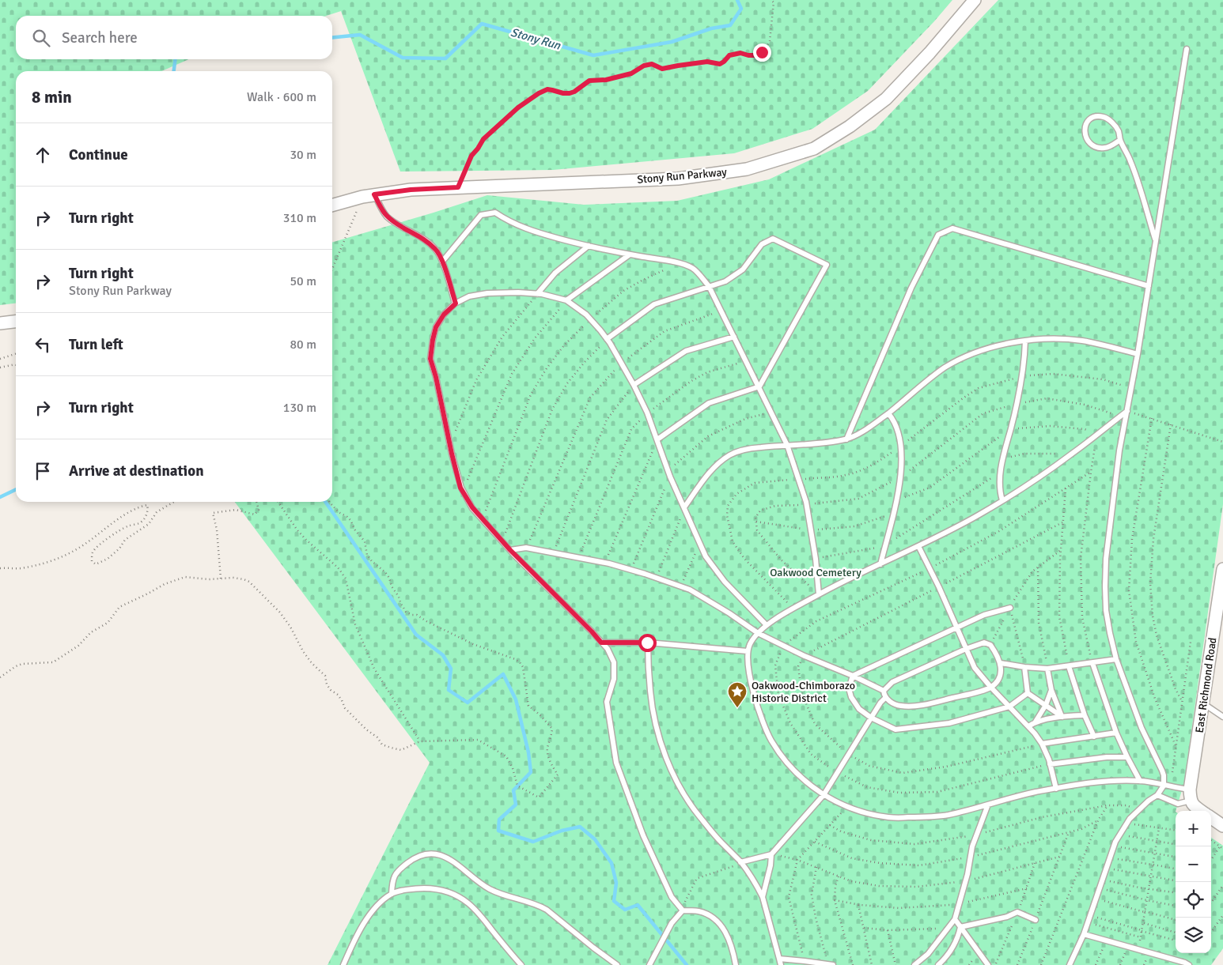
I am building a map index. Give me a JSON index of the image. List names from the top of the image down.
{
  "streets": {
    "street": ["Stony Run Parkway", "East Richmond Road"]
  },
  "water": ["Stony Run"],
  "parks": ["Oakwood Cemetery"],
  "places": {
    "place": ["Oakwood-Chimborazo Historic District"]
  },
  "page": {
    "search": "Search here",
    "heading": ["8 min", "Walk · 600 m"],
    "list": [
      ["Continue", "30 m"],
      ["Turn right", "310 m"],
      ["Turn right", "Stony Run Parkway", "50 m"],
      ["Turn left", "80 m"],
      ["Turn right", "130 m"],
      "Arrive at destination"
    ],
    "map_buttons": ["+", "−"]
  }
}
